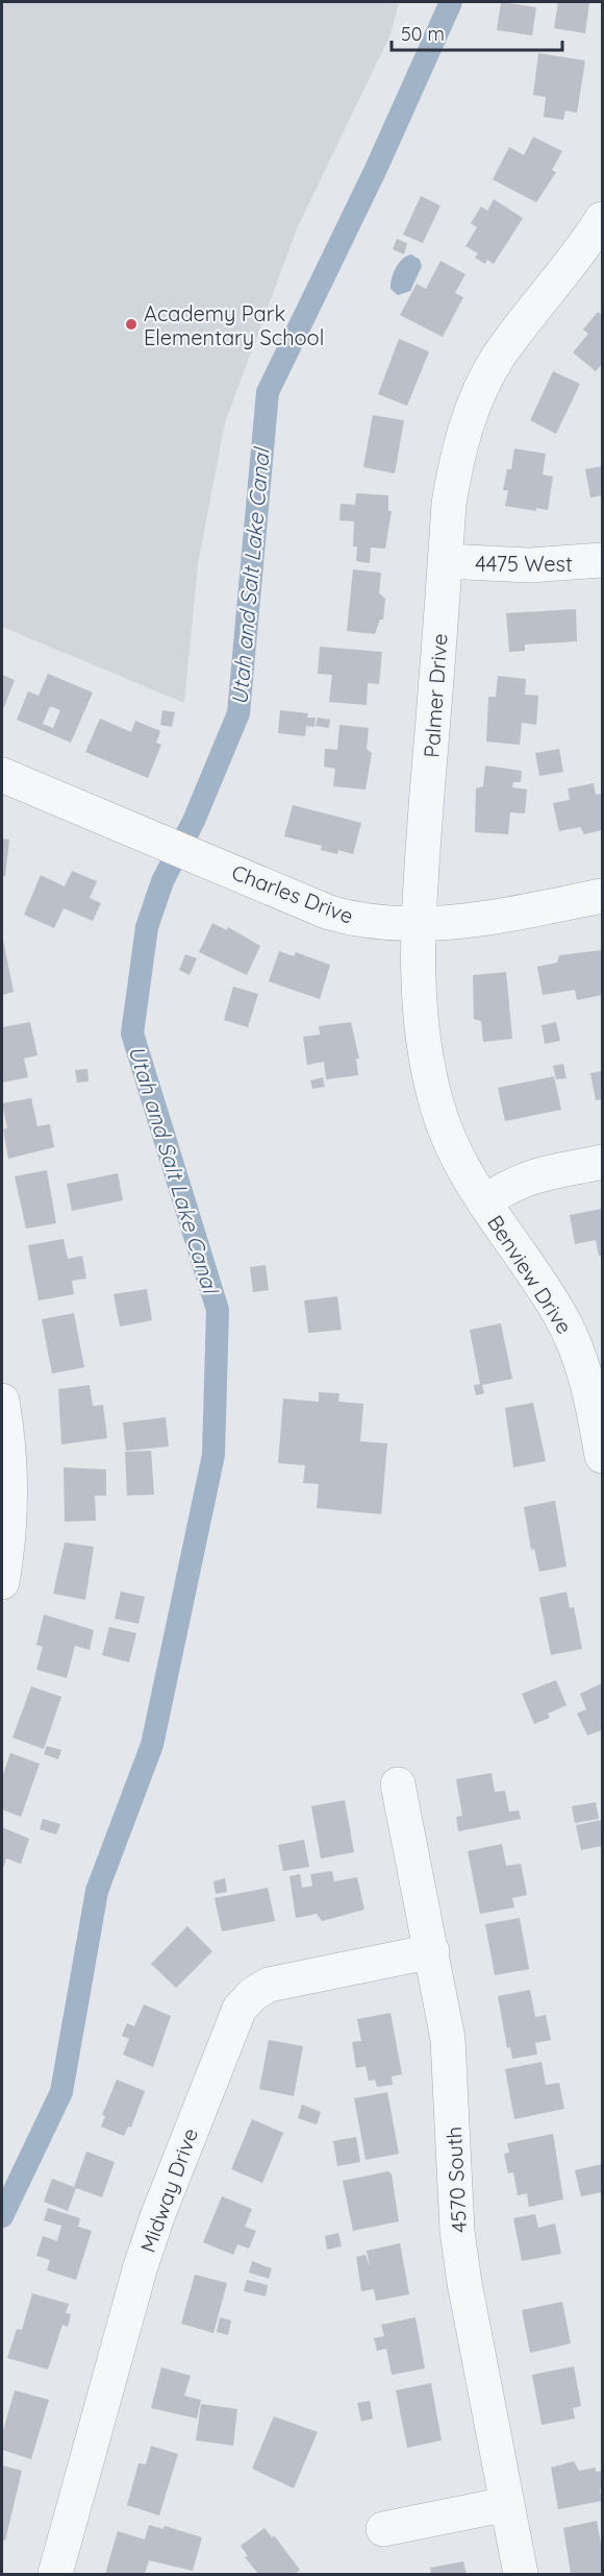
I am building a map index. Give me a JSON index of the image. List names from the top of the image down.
{
  "streets": {
    "street": [
      "4475 West",
      "Palmer Drive",
      "Charles Drive",
      "Benview Drive",
      "4570 South",
      "Midway Drive"
    ]
  },
  "crossings": [
    ["4475 West", "Palmer Drive"],
    ["Palmer Drive", "Charles Drive"],
    ["Palmer Drive", "Benview Drive"],
    ["4570 South", "Midway Drive"]
  ],
  "water": ["Utah and Salt Lake Canal"],
  "places": ["Academy Park Elementary School"],
  "scale_bar": "50 m"
}
